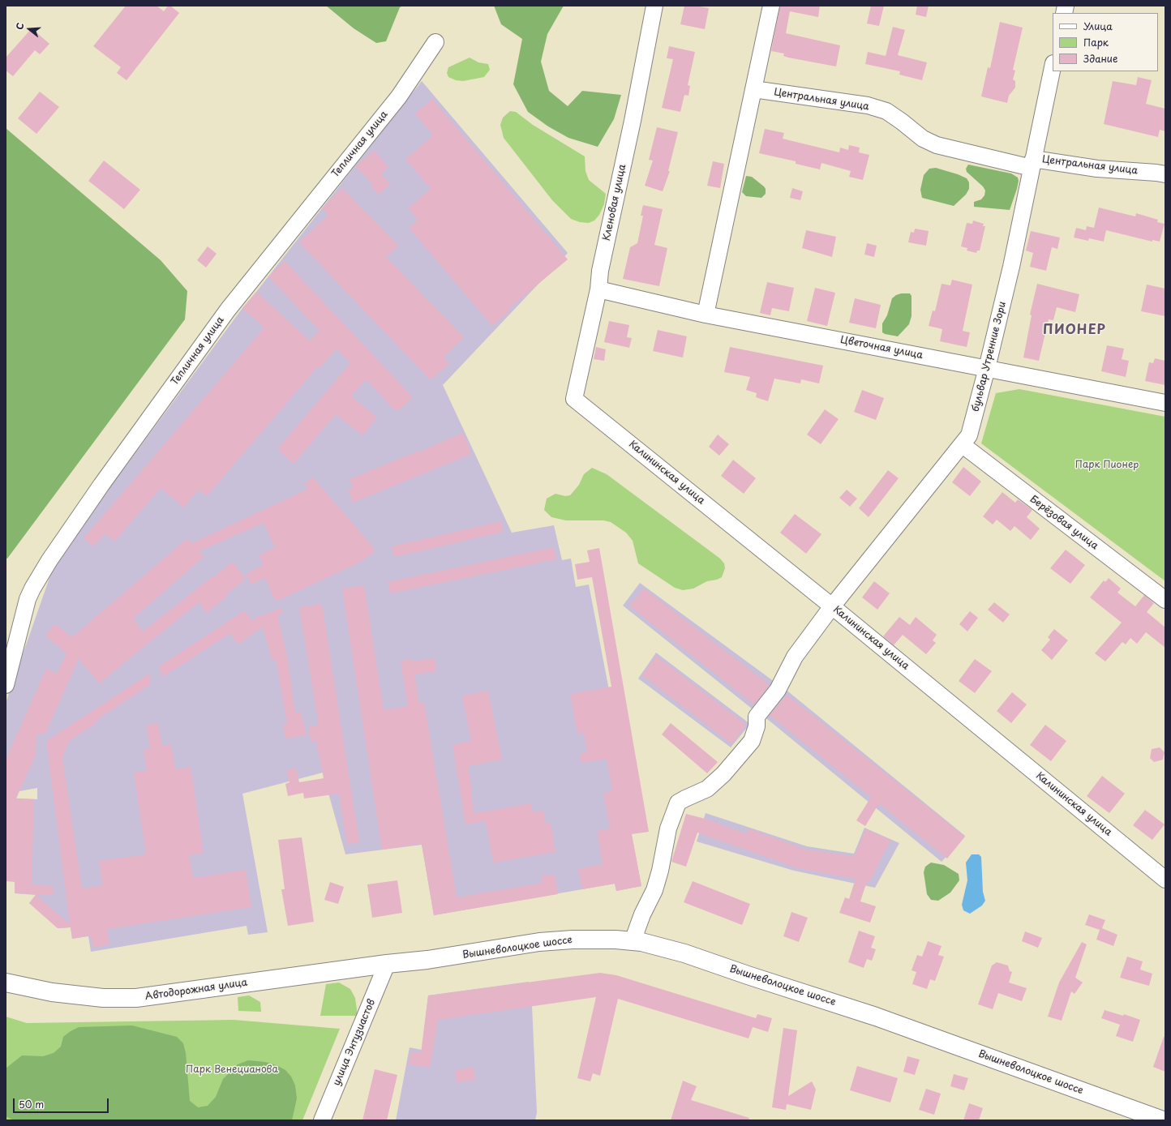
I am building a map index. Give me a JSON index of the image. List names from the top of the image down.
{
  "streets": {
    "main road": ["Вышневолоцкое шоссе", "Автодорожная улица"],
    "street": [
      "Центральная улица",
      "Тепличная улица",
      "Кленовая улица",
      "Цветочная улица",
      "бульвар Утренние Зори",
      "Калининская улица",
      "Берёзовая улица",
      "улица Энтузиастов"
    ]
  },
  "crossings": [
    ["Центральная улица", "бульвар Утренние Зори"],
    ["Кленовая улица", "Цветочная улица"],
    ["Кленовая улица", "Калининская улица"],
    ["Цветочная улица", "бульвар Утренние Зори"],
    ["бульвар Утренние Зори", "Калининская улица"],
    ["бульвар Утренние Зори", "Берёзовая улица"],
    ["бульвар Утренние Зори", "Вышневолоцкое шоссе"],
    ["Вышневолоцкое шоссе", "Автодорожная улица"],
    ["Вышневолоцкое шоссе", "улица Энтузиастов"],
    ["Автодорожная улица", "улица Энтузиастов"]
  ],
  "districts": ["ПИОНЕР"],
  "parks": ["Парк Пионер", "Парк Венецианова"],
  "legend": ["Улица", "Парк", "Здание"],
  "scale_bar": "50 m",
  "north": "left"
}
